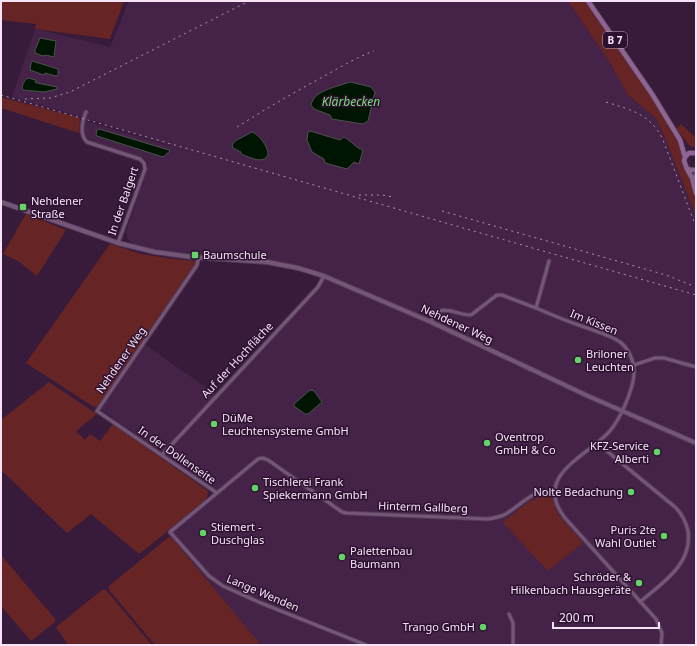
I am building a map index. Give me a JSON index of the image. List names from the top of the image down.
{
  "streets": {
    "main road": ["B 7"],
    "street": [
      "In der Balgert",
      "Im Kissen",
      "Nehdener Weg",
      "Auf der Hochfläche",
      "In der Dollenseite",
      "Hinterm Gallberg",
      "Lange Wenden"
    ]
  },
  "crossings": [
    ["In der Balgert", "Nehdener Weg"],
    ["Im Kissen", "Nehdener Weg"],
    ["Nehdener Weg", "Auf der Hochfläche"],
    ["Nehdener Weg", "In der Dollenseite"],
    ["Auf der Hochfläche", "In der Dollenseite"],
    ["In der Dollenseite", "Hinterm Gallberg"],
    ["In der Dollenseite", "Lange Wenden"]
  ],
  "water": ["Klärbecken"],
  "places": {
    "transit": ["Nehdener Straße", "Baumschule"],
    "other": [
      "Briloner Leuchten",
      "DüMe Leuchtensysteme GmbH",
      "Oventrop GmbH & Co",
      "KFZ-Service Alberti",
      "Tischlerei Frank Spiekermann GmbH",
      "Nolte Bedachung",
      "Stiemert - Duschglas",
      "Puris 2te Wahl Outlet",
      "Palettenbau Baumann",
      "Schröder & Hilkenbach Hausgeräte",
      "Trango GmbH"
    ]
  },
  "scale_bar": "200 m"
}
